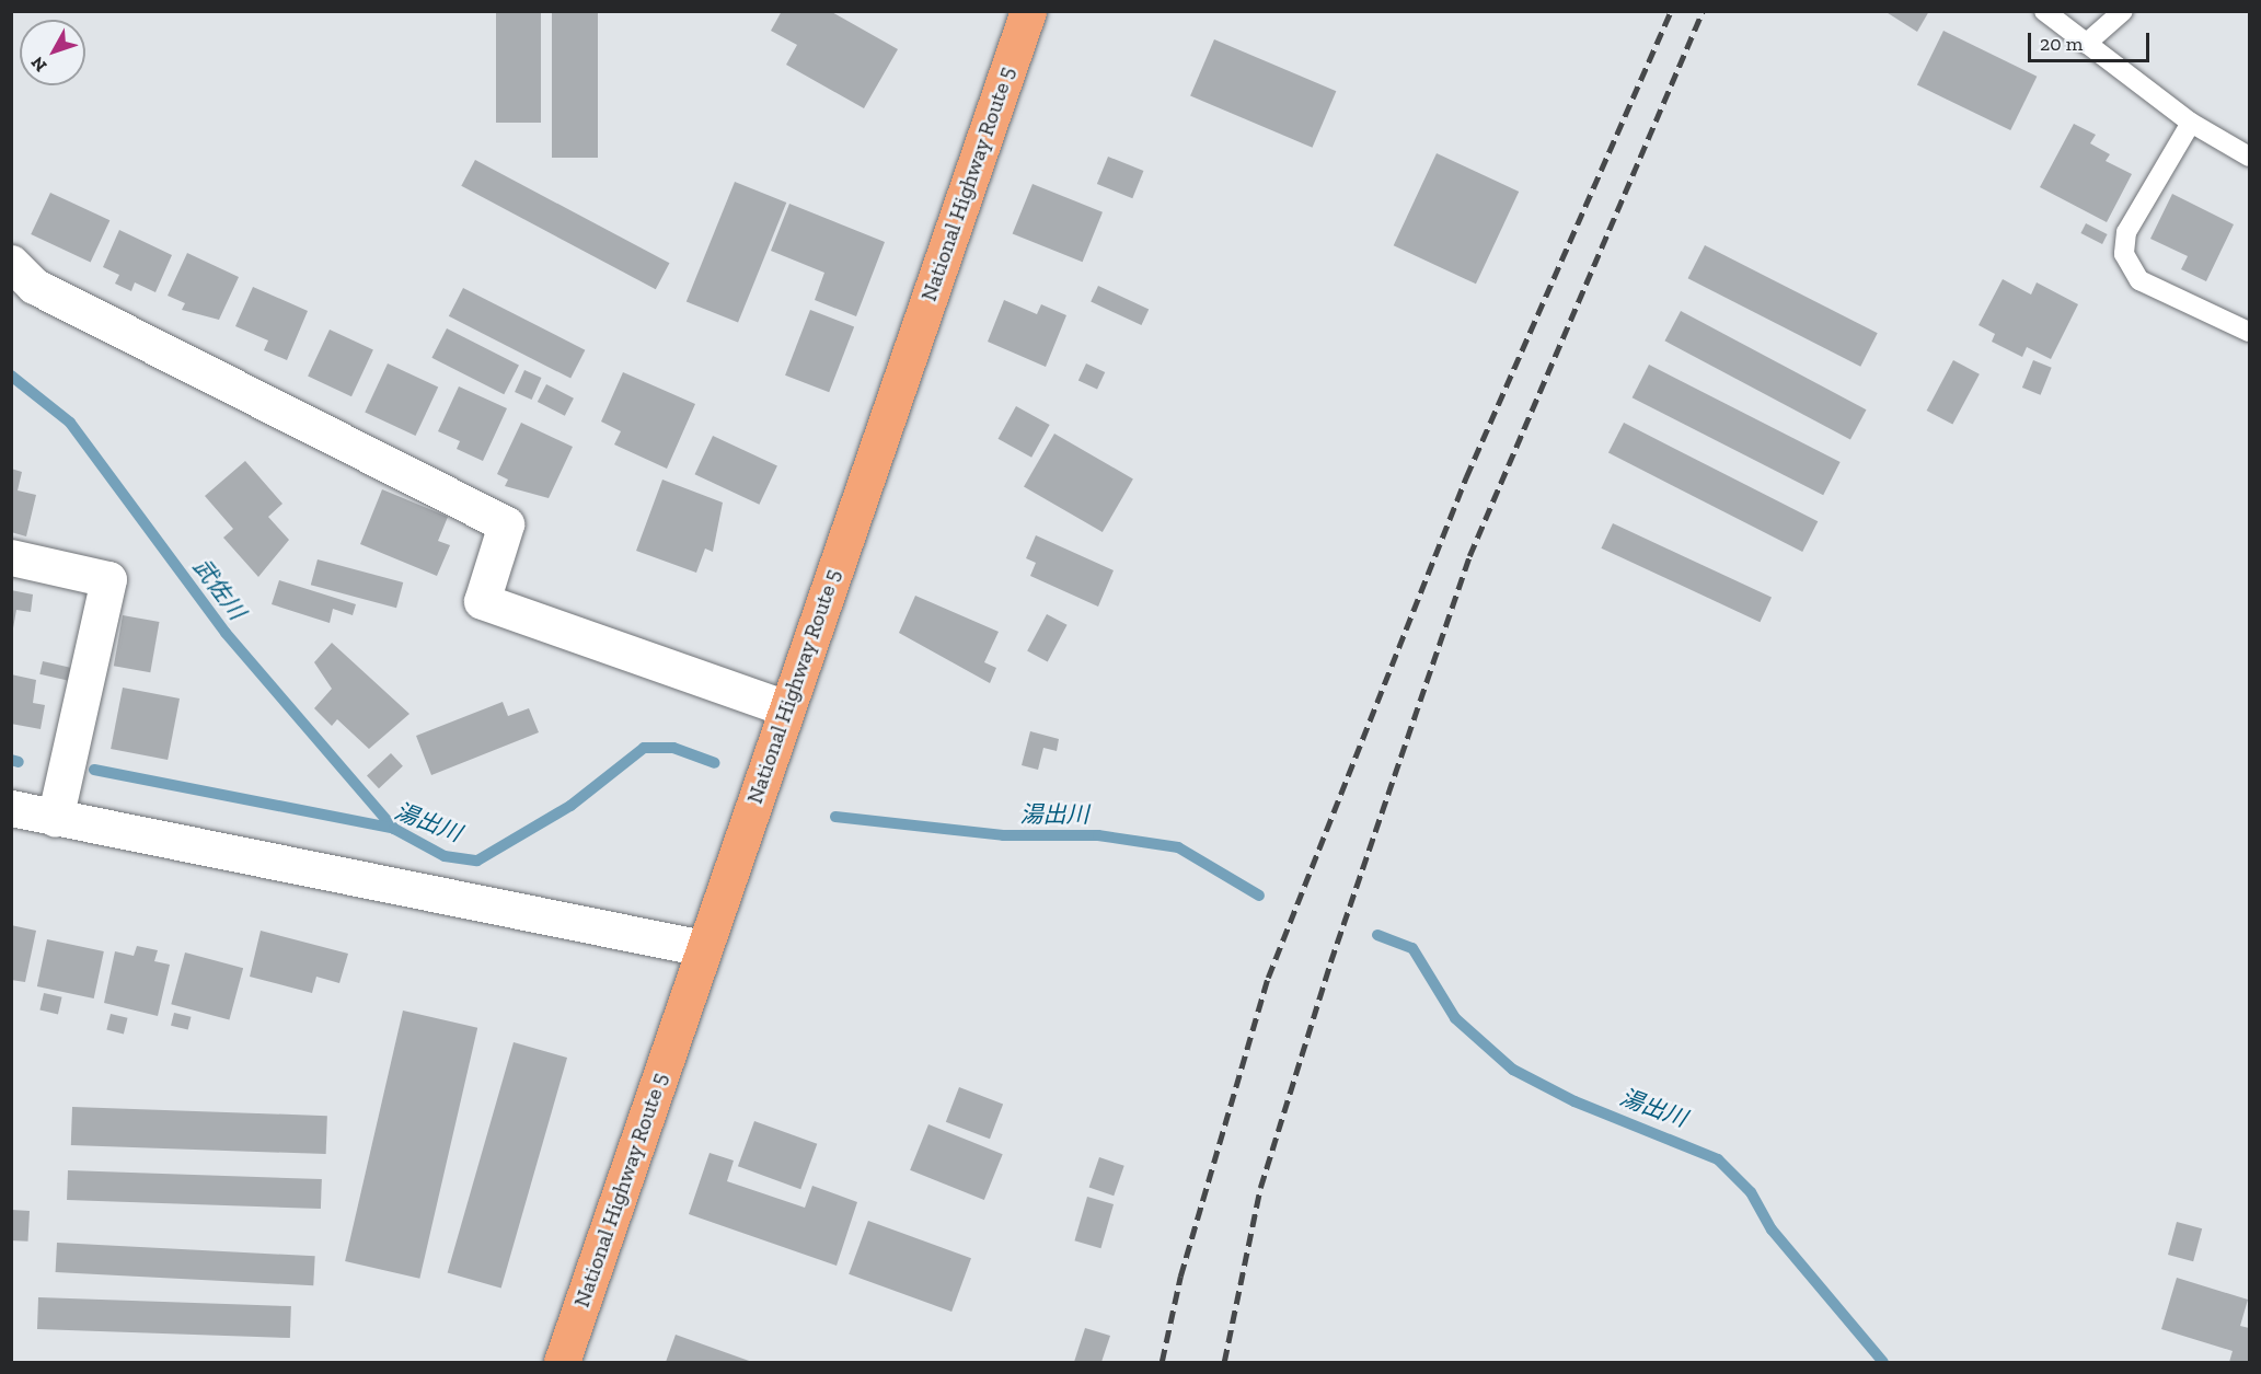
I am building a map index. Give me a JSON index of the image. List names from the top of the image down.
{
  "streets": {
    "highway": ["National Highway Route 5"]
  },
  "water": ["武佐川", "湯出川"],
  "scale_bar": "20 m",
  "north": "bottom left"
}
